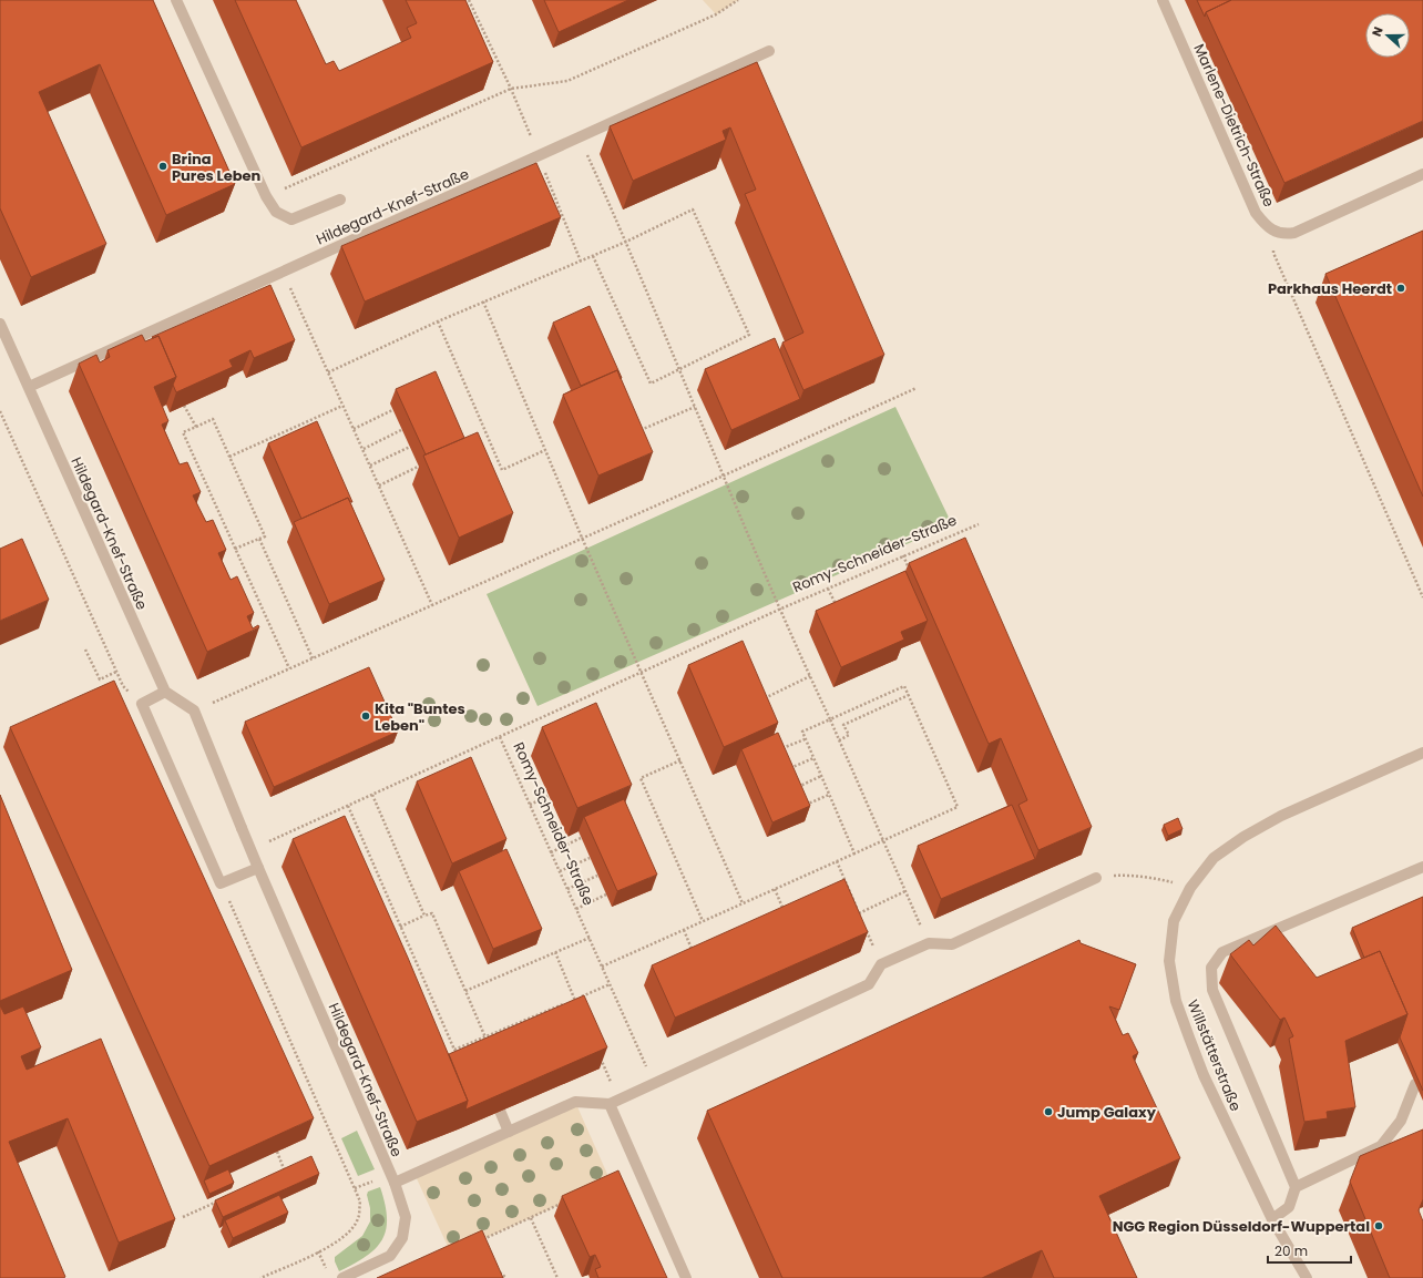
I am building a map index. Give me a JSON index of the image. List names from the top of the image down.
{
  "streets": {
    "street": ["Marlene-Dietrich-Straße", "Hildegard-Knef-Straße", "Willstätterstraße"],
    "path": ["Romy-Schneider-Straße"]
  },
  "places": [
    "Brina Pures Leben",
    "Parkhaus Heerdt",
    "Kita \"Buntes Leben\"",
    "Jump Galaxy",
    "NGG Region Düsseldorf-Wuppertal"
  ],
  "scale_bar": "20 m",
  "north": "left"
}
